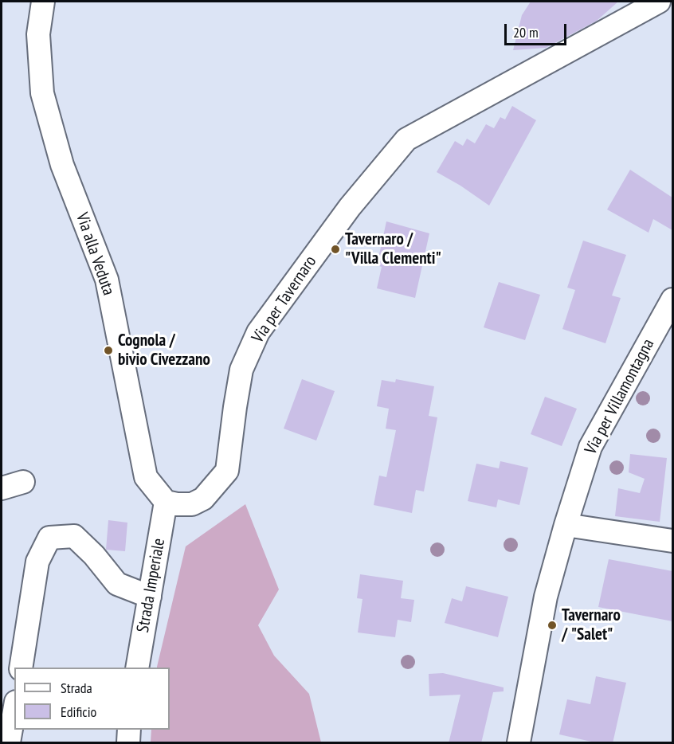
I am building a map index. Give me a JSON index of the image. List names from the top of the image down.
{
  "streets": {
    "street": [
      "Via alla Veduta",
      "Via per Tavernaro",
      "Via per Villamontagna",
      "Strada Imperiale"
    ]
  },
  "crossings": [
    ["Via alla Veduta", "Via per Tavernaro"],
    ["Via alla Veduta", "Strada Imperiale"],
    ["Via per Tavernaro", "Strada Imperiale"]
  ],
  "places": ["Tavernaro / \"Villa Clementi\"", "Cognola / bivio Civezzano", "Tavernaro / \"Salet\""],
  "legend": ["Strada", "Edificio"],
  "scale_bar": "20 m"
}
